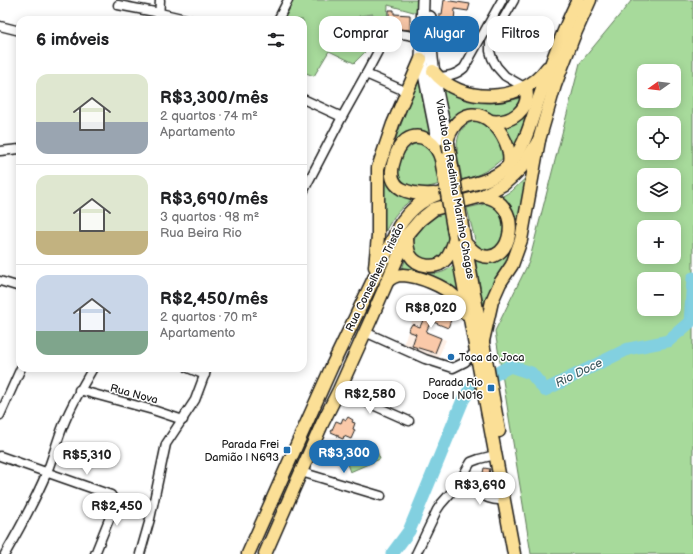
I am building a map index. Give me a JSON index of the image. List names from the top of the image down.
{
  "streets": {
    "main road": ["Viaduto da Redinha Marinho Chagas", "Rua Conselheiro Tristão"],
    "street": ["Rua Nova"]
  },
  "water": ["Rio Doce"],
  "places": {
    "other": ["Toca do Joca"],
    "transit": ["Parada Rio Doce | N016", "Parada Frei Damião | N693"]
  },
  "north": "left",
  "page": {
    "chip": ["Comprar", "Alugar", "Filtros"],
    "heading": "6 imóveis",
    "map_buttons": ["+", "−"],
    "list": [
      {
        "name": "R$3,300/mês",
        "note": "2 quartos · 74 m² · Apartamento"
      },
      {
        "name": "R$3,690/mês",
        "note": "3 quartos · 98 m² · Rua Beira Rio"
      },
      {
        "name": "R$2,450/mês",
        "note": "2 quartos · 70 m² · Apartamento"
      }
    ],
    "price": [
      "R$8,020",
      "R$2,580",
      "R$3,300",
      "R$5,310",
      "R$3,690",
      "R$2,450"
    ]
  }
}
